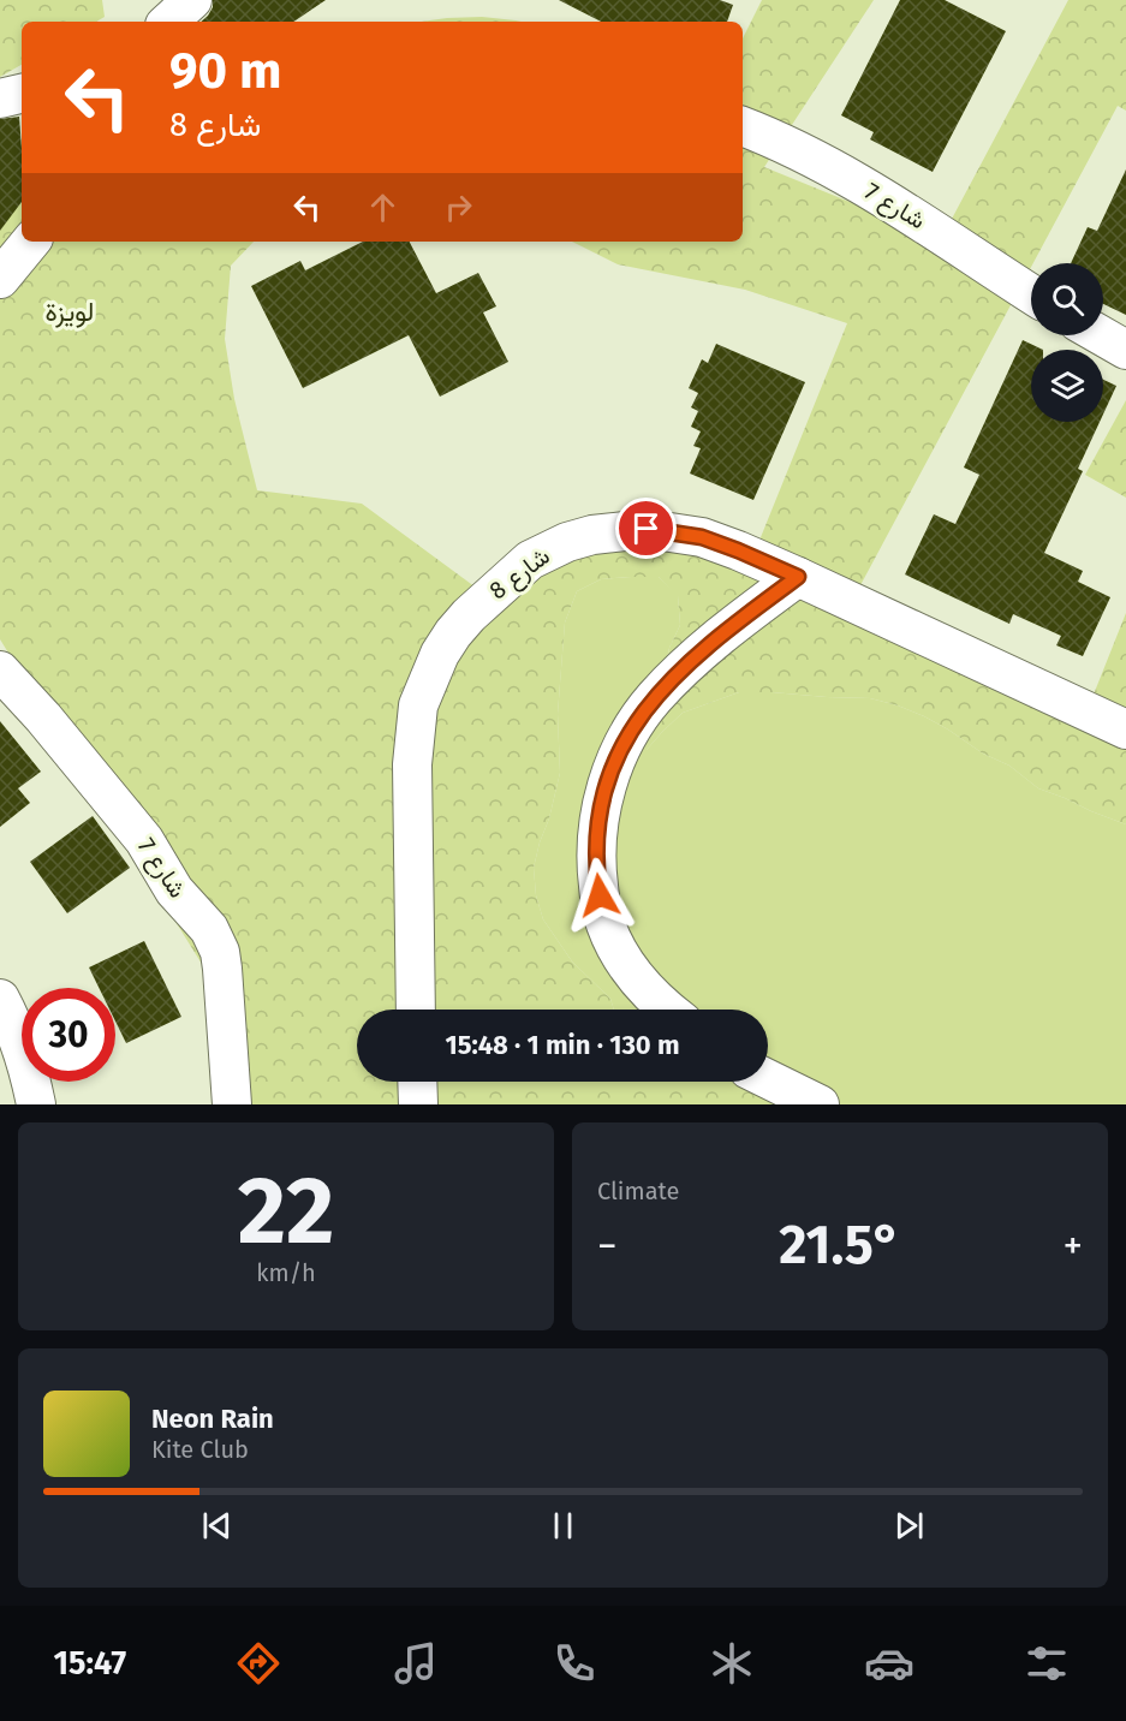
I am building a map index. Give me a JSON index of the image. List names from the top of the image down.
{
  "streets": {
    "street": ["شارع 7", "شارع 8"]
  },
  "districts": ["لويزة"],
  "page": {
    "turn": ["90 m", "شارع 8"],
    "limit": "30",
    "trip": "15:48 · 1 min · 130 m",
    "tile": [
      ["22", "km/h"],
      "Climate"
    ],
    "heat": ["−", "21.5°", "+"],
    "song": ["Neon Rain", "Kite Club"],
    "tabs": "15:47"
  }
}
